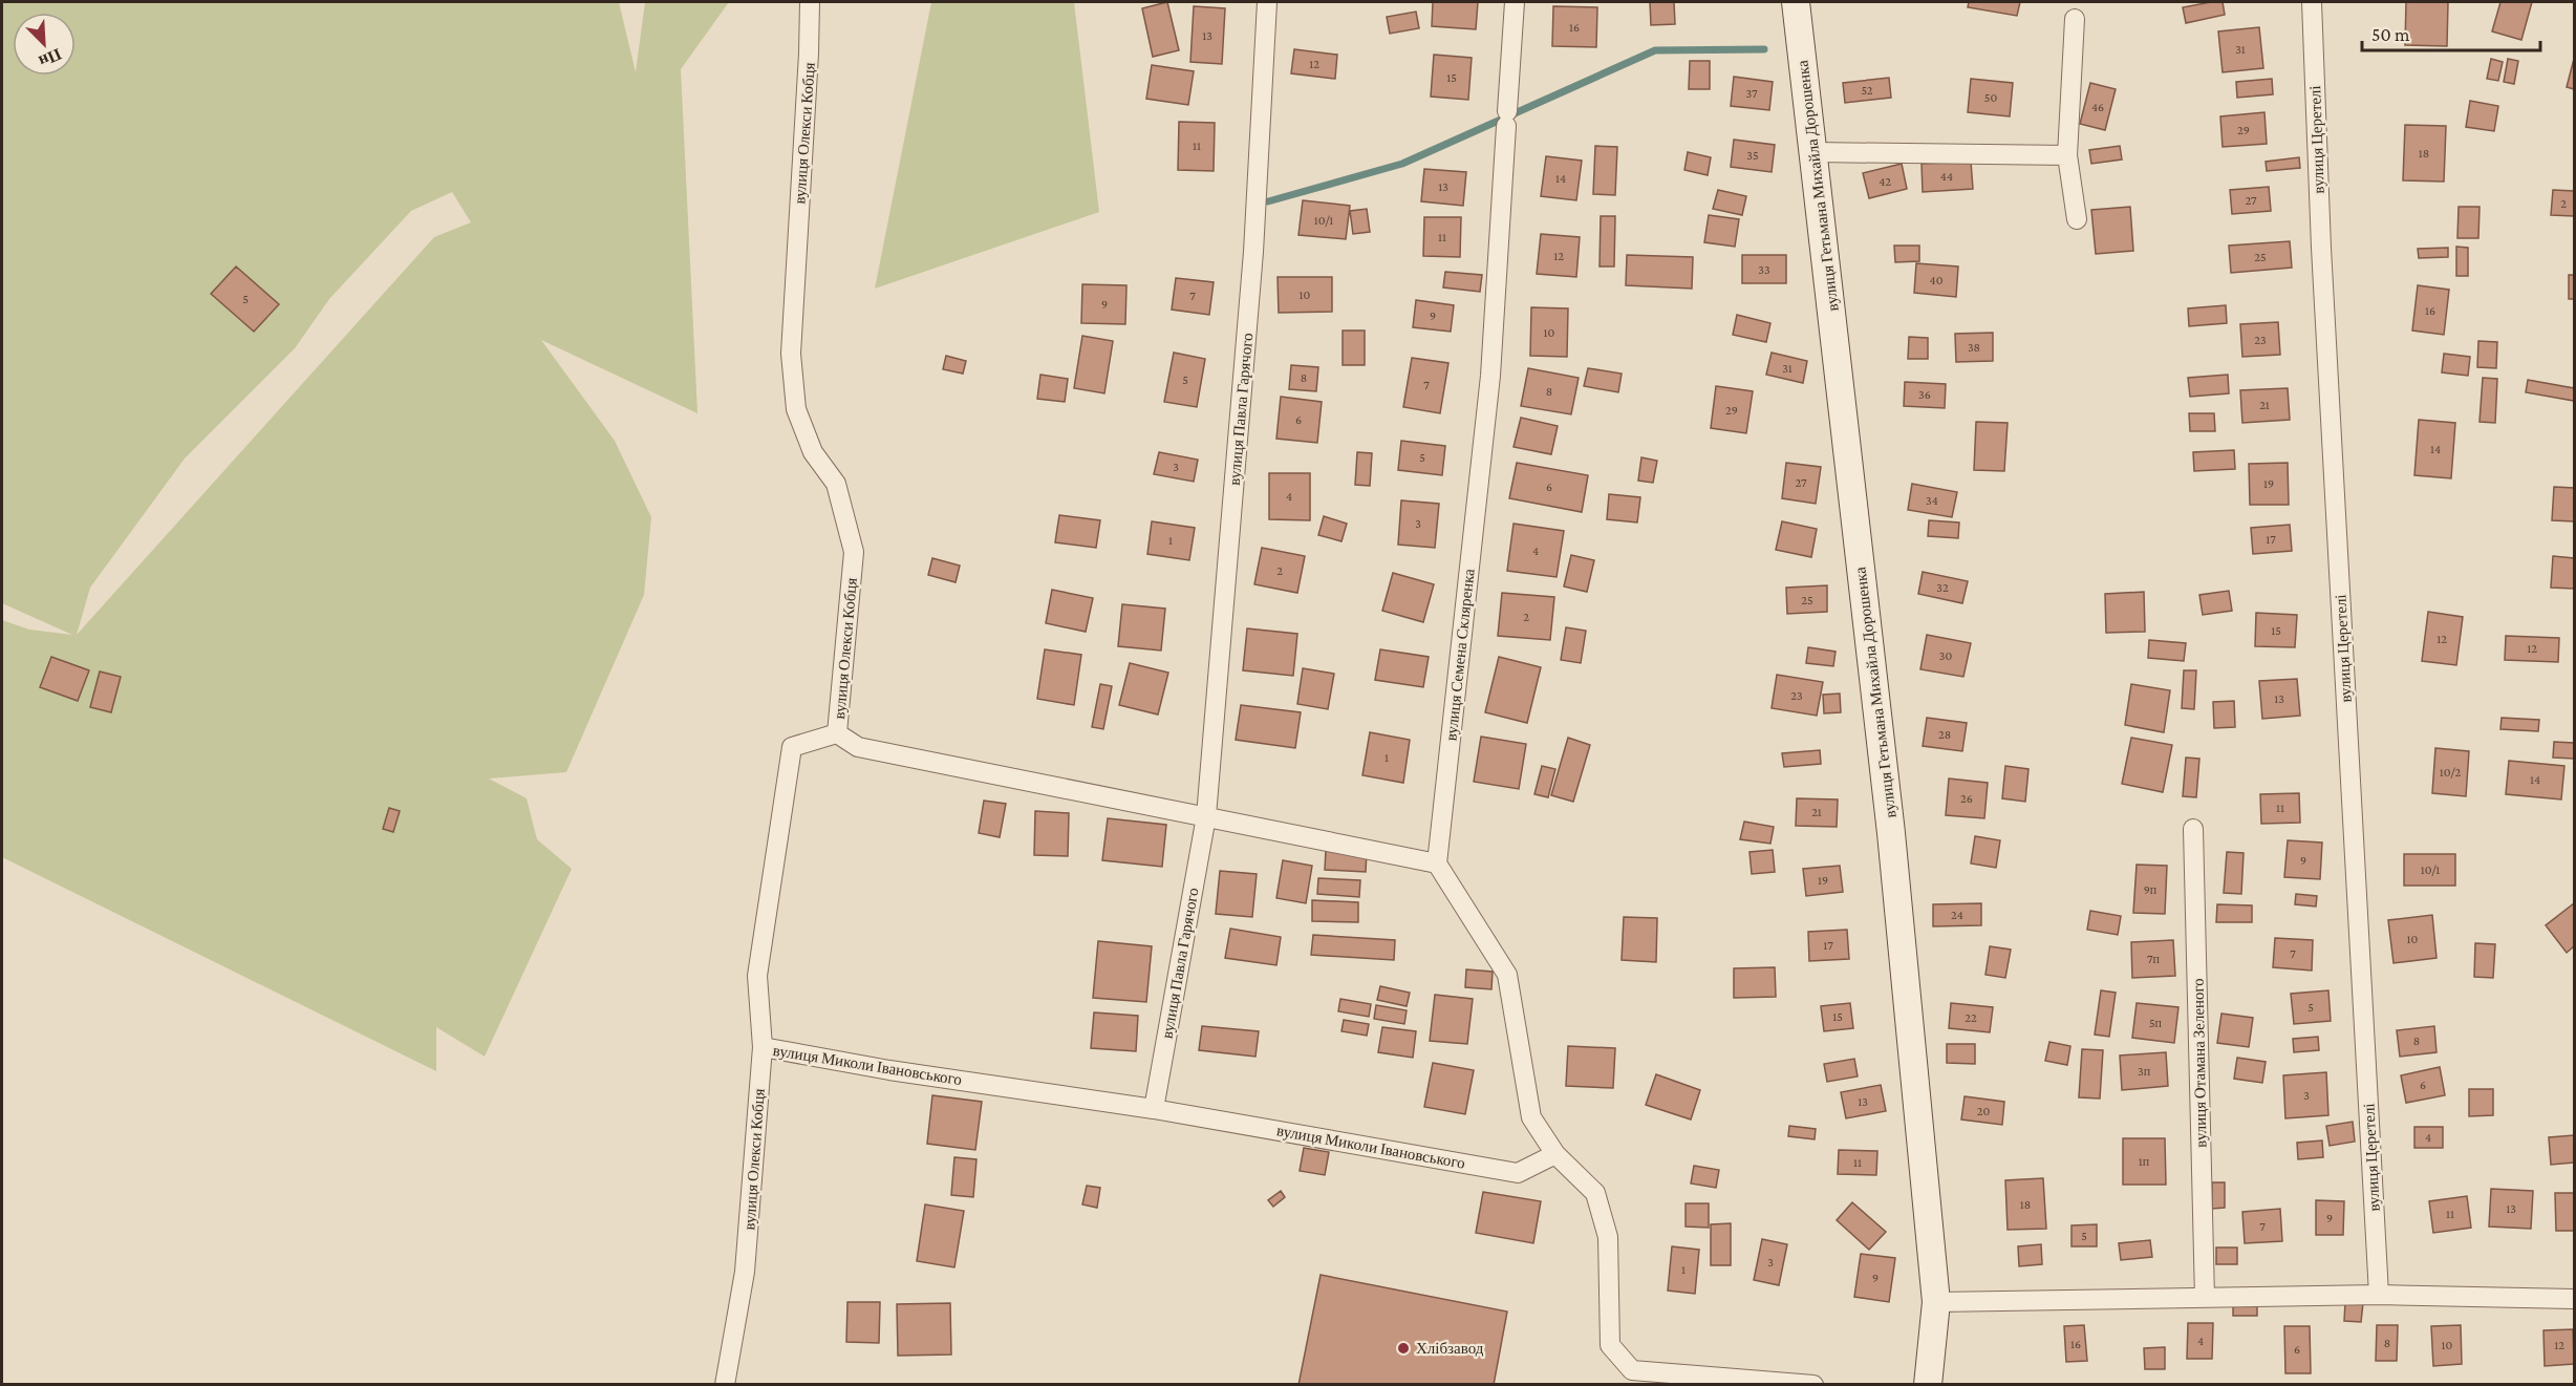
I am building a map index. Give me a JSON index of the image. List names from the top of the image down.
{
  "streets": {
    "street": [
      "вулиця Олекси Кобця",
      "вулиця Церетелі",
      "вулиця Гетьмана Михайла Дорошенка",
      "вулиця Павла Гарячого",
      "вулиця Семена Скляренка",
      "вулиця Отамана Зеленого",
      "вулиця Миколи Івановського"
    ]
  },
  "crossings": [
    ["вулиця Олекси Кобця", "вулиця Миколи Івановського"],
    ["вулиця Павла Гарячого", "вулиця Миколи Івановського"]
  ],
  "places": ["Хлібзавод"],
  "house_numbers": [
    "16",
    "13",
    "31",
    "12",
    "15",
    "52",
    "37",
    "50",
    "46",
    "29",
    "11",
    "18",
    "35",
    "44",
    "14",
    "42",
    "13",
    "27",
    "2",
    "10/1",
    "11",
    "12",
    "25",
    "33",
    "40",
    "10",
    "7",
    "5",
    "9",
    "16",
    "9",
    "10",
    "23",
    "38",
    "31",
    "8",
    "5",
    "7",
    "8",
    "36",
    "21",
    "29",
    "6",
    "14",
    "5",
    "3",
    "27",
    "19",
    "6",
    "4",
    "34",
    "3",
    "17",
    "1",
    "4",
    "2",
    "32",
    "25",
    "2",
    "15",
    "12",
    "12",
    "30",
    "23",
    "13",
    "28",
    "1",
    "10/2",
    "14",
    "26",
    "11",
    "21",
    "9",
    "10/1",
    "19",
    "9п",
    "24",
    "10",
    "17",
    "7",
    "7п",
    "5",
    "15",
    "22",
    "5п",
    "8",
    "3п",
    "6",
    "3",
    "13",
    "20",
    "4",
    "1п",
    "11",
    "18",
    "13",
    "11",
    "9",
    "7",
    "5",
    "3",
    "1",
    "9",
    "4",
    "8",
    "16",
    "10",
    "12",
    "6"
  ],
  "scale_bar": "50 m",
  "north": "bottom right"
}
